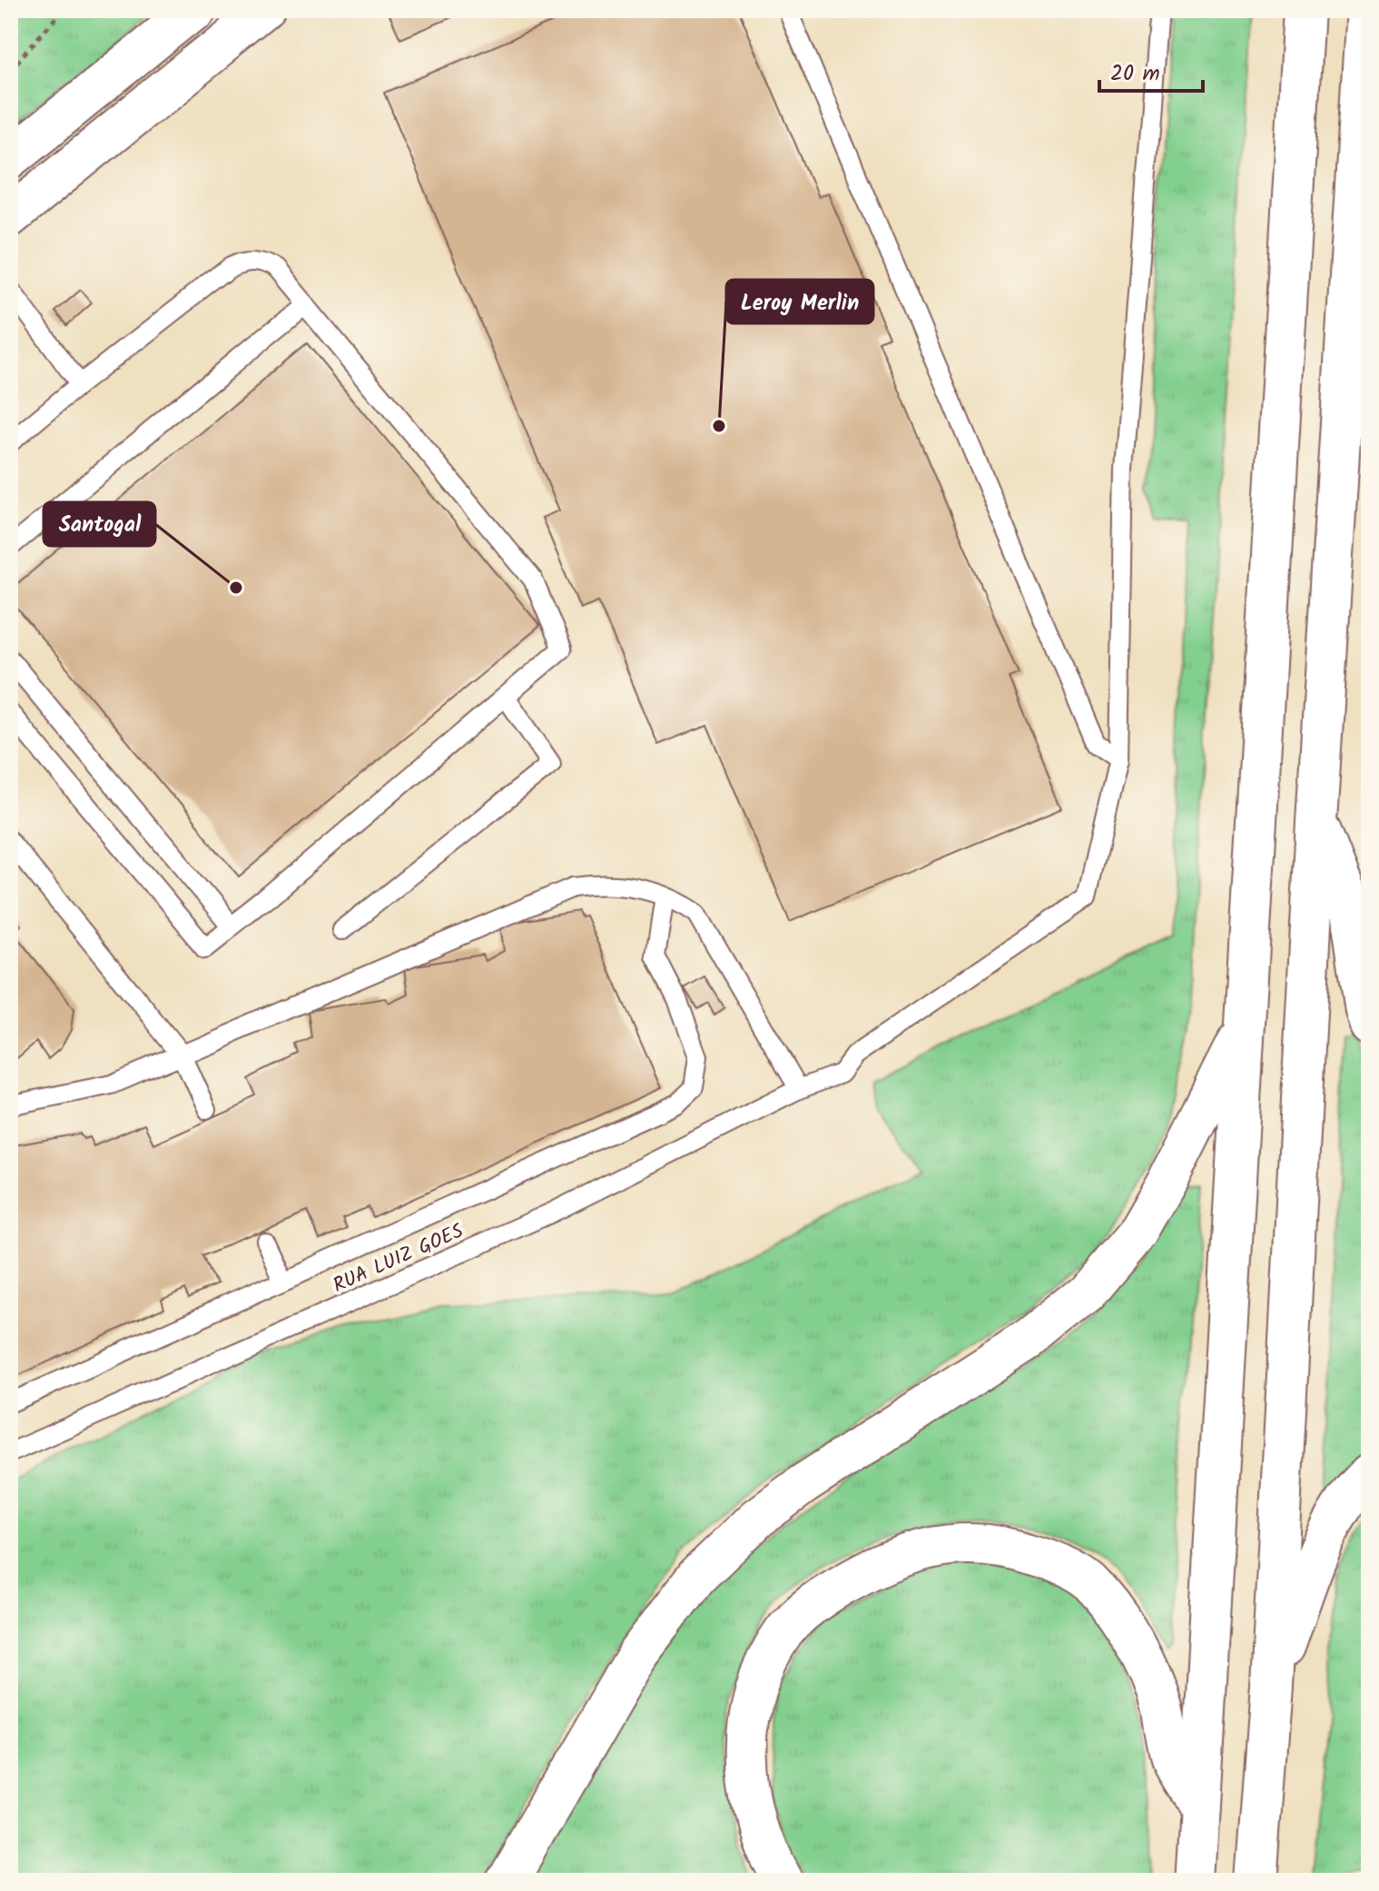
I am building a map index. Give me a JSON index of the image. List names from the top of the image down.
{
  "streets": {
    "lane": ["RUA LUIZ GOES"]
  },
  "places": ["Leroy Merlin", "Santogal"],
  "scale_bar": "20 m"
}
